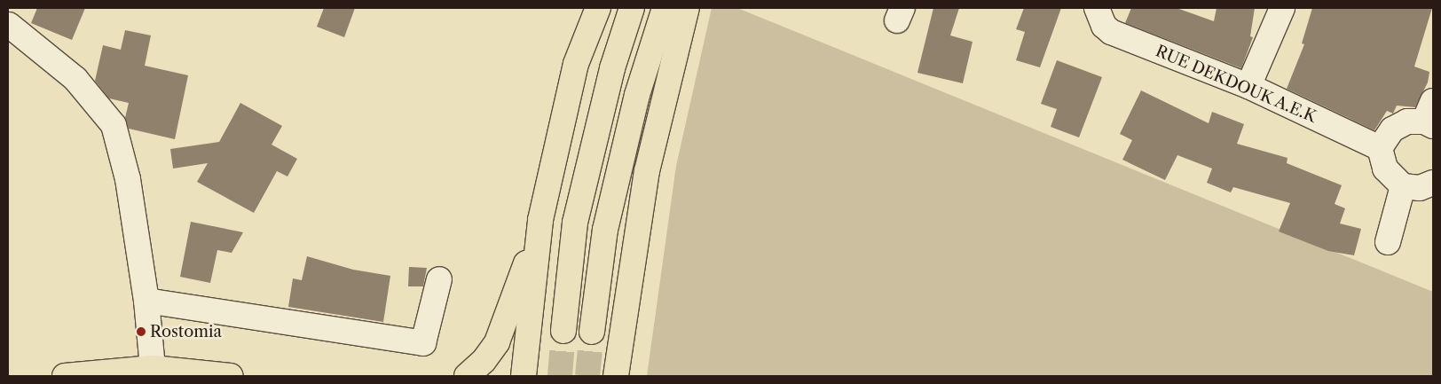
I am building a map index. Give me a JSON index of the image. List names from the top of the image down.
{
  "streets": {
    "street": ["RUE DEKDOUK A.E.K"]
  },
  "places": ["Rostomia"]
}
